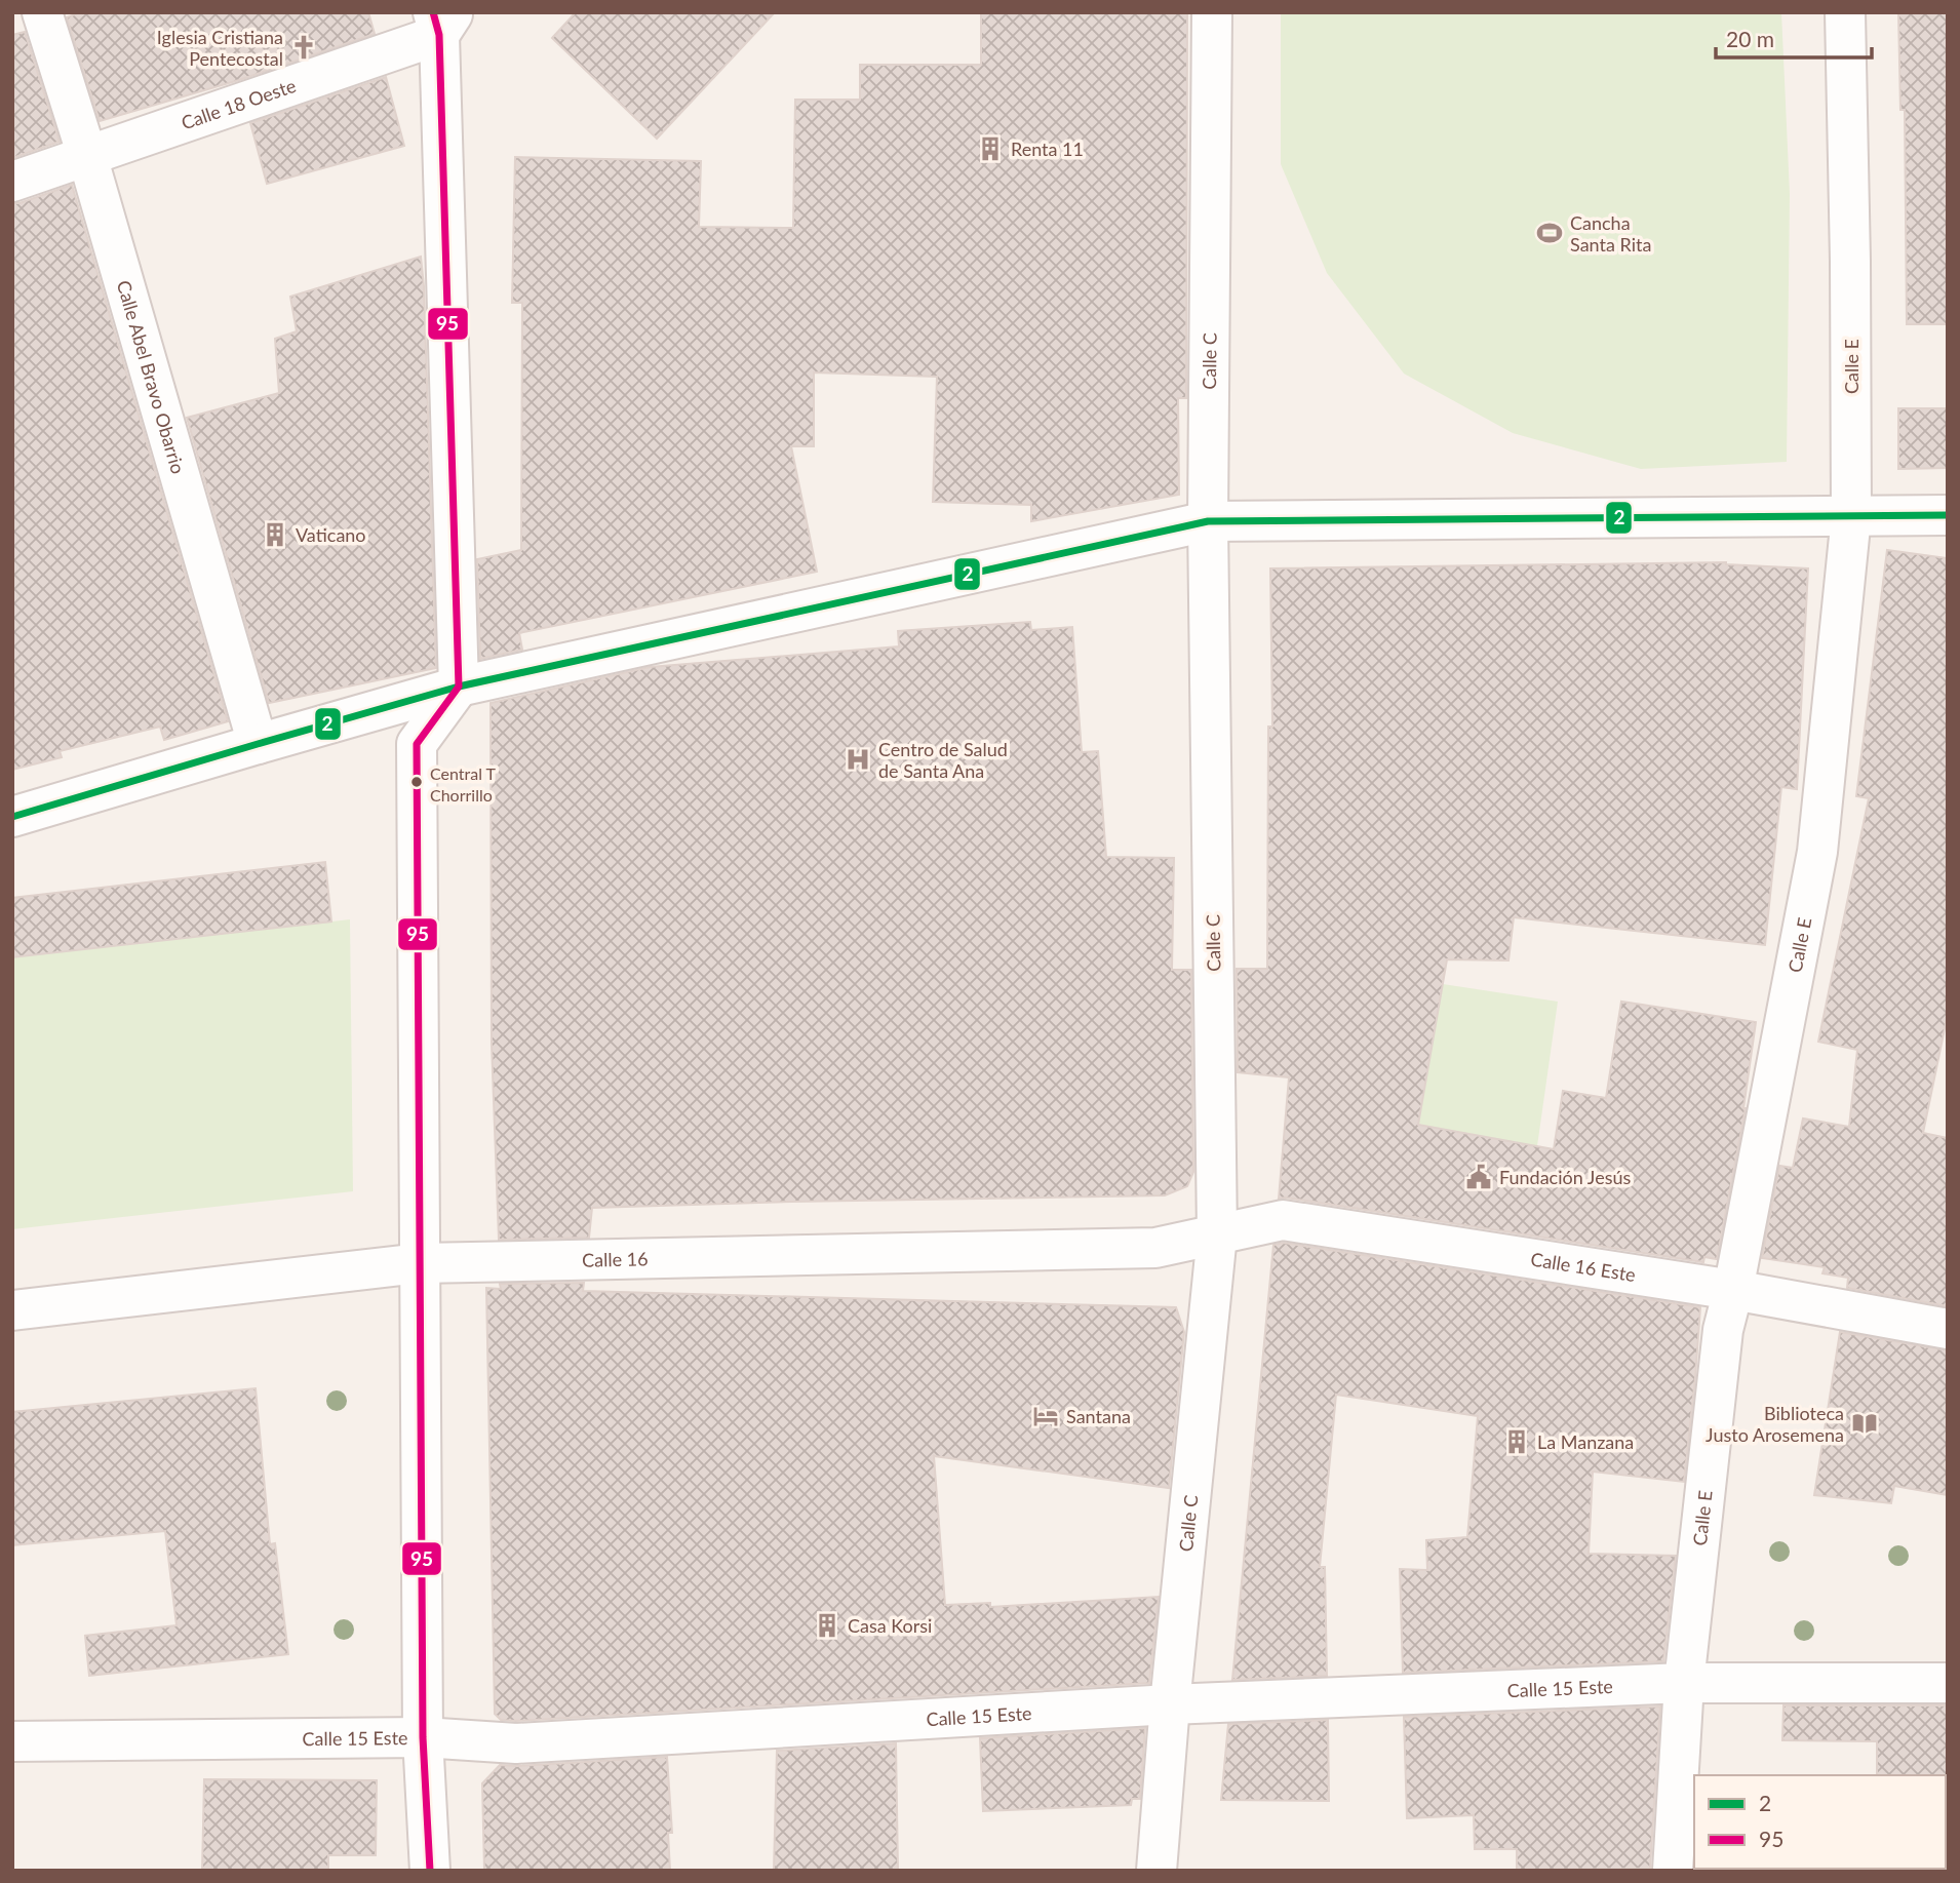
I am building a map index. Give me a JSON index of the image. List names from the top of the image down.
{
  "streets": {
    "street": [
      "Calle 18 Oeste",
      "Calle C",
      "Calle E",
      "Calle Abel Bravo Obarrio",
      "Calle 16",
      "Calle 16 Este",
      "Calle 15 Este"
    ]
  },
  "crossings": [
    ["Calle 18 Oeste", "Calle Abel Bravo Obarrio"],
    ["Calle C", "Calle 16"],
    ["Calle C", "Calle 16 Este"],
    ["Calle C", "Calle 15 Este"],
    ["Calle E", "Calle 16 Este"],
    ["Calle E", "Calle 15 Este"],
    ["Calle 16", "Calle 16 Este"]
  ],
  "places": {
    "church": ["Iglesia Cristiana Pentecostal"],
    "building": [
      "Renta 11",
      "Vaticano",
      "La Manzana",
      "Casa Korsi"
    ],
    "sports": ["Cancha Santa Rita"],
    "hospital": ["Centro de Salud de Santa Ana"],
    "other": ["Central T Chorrillo"],
    "public building": ["Fundación Jesús"],
    "hotel": ["Santana"],
    "library": ["Biblioteca Justo Arosemena"]
  },
  "lines": ["transit line 95", "transit line 2"],
  "legend": ["2", "95"],
  "scale_bar": "20 m"
}
